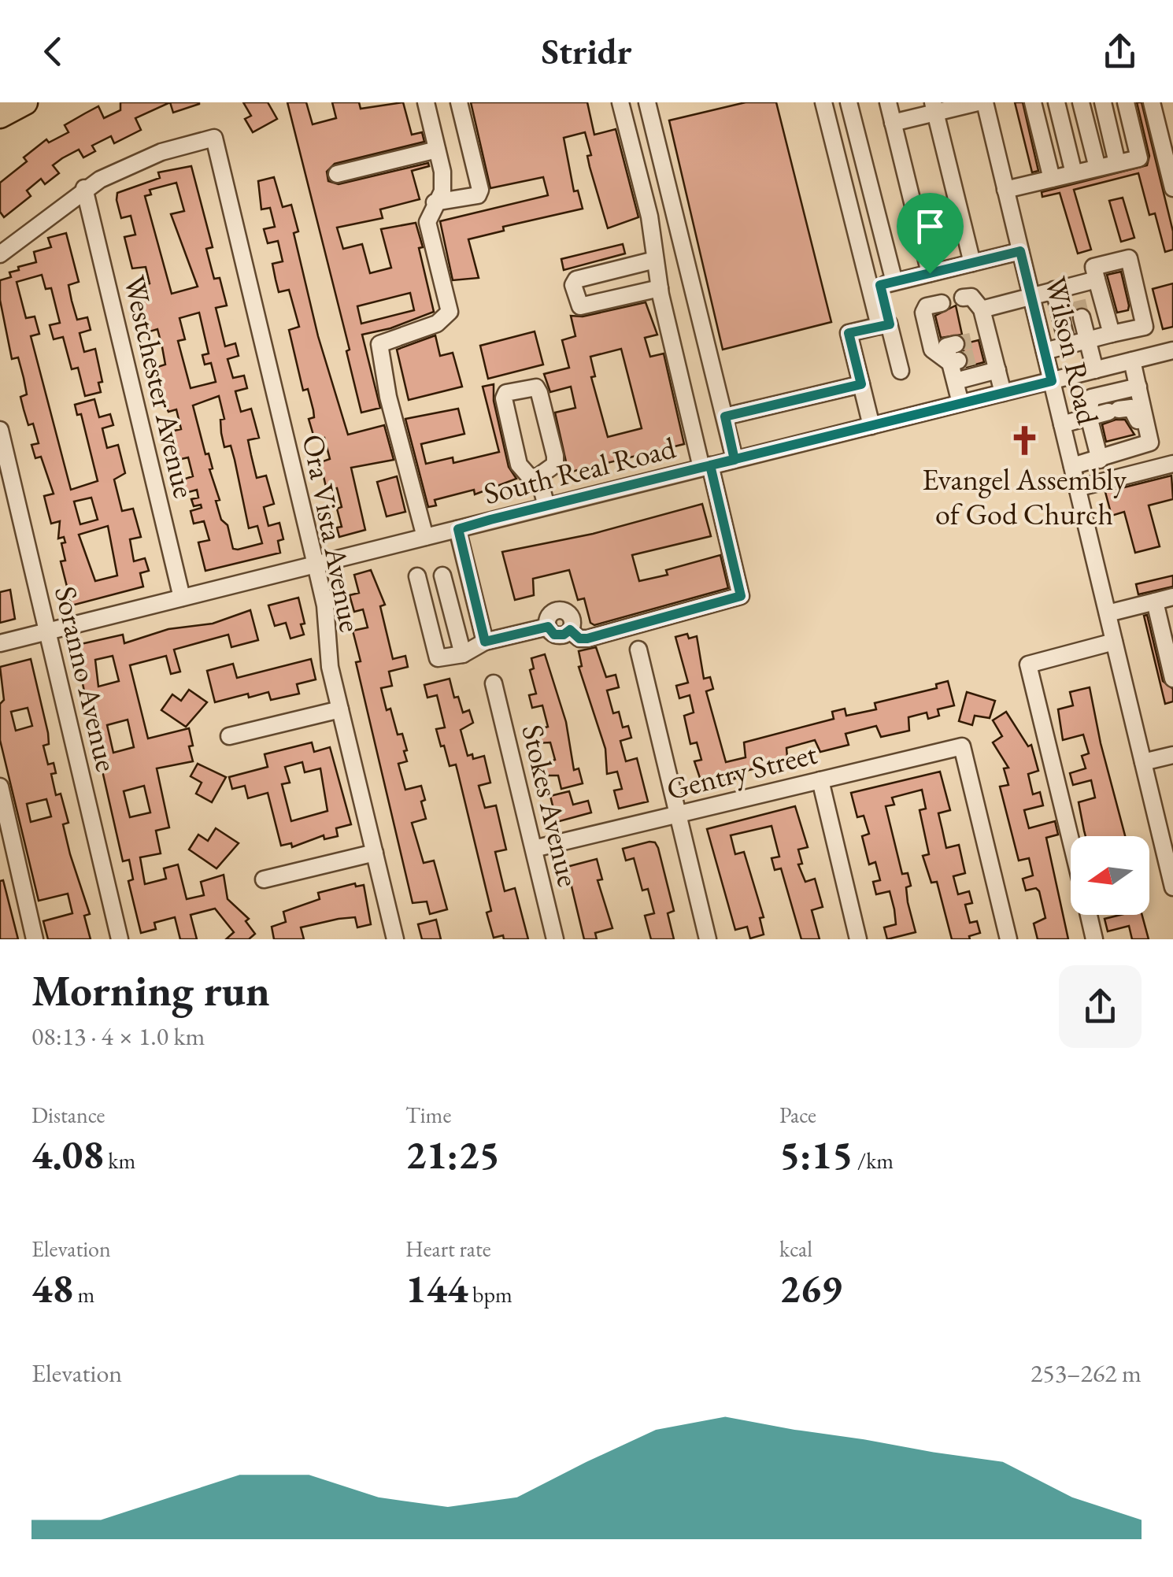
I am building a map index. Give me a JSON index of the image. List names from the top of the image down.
{
  "streets": {
    "street": [
      "Wilson Road",
      "Westchester Avenue",
      "South Real Road",
      "Ora Vista Avenue",
      "Soranno Avenue",
      "Gentry Street",
      "Stokes Avenue"
    ]
  },
  "crossings": [
    ["Wilson Road", "South Real Road"],
    ["Westchester Avenue", "South Real Road"],
    ["Westchester Avenue", "Ora Vista Avenue"],
    ["South Real Road", "Ora Vista Avenue"],
    ["South Real Road", "Soranno Avenue"],
    ["Gentry Street", "Stokes Avenue"]
  ],
  "places": {
    "church": ["Evangel Assembly of God Church"]
  },
  "north": "left",
  "page": {
    "header": "Stridr",
    "heading": ["Morning run", "08:13 · 4 × 1.0 km"],
    "stats": [
      ["Distance", "4.08 km"],
      ["Time", "21:25"],
      ["Pace", "5:15 /km"],
      ["Elevation", "48 m"],
      ["Heart rate", "144 bpm"],
      ["kcal", "269"]
    ],
    "chart": ["Elevation", "253–262 m"]
  }
}
